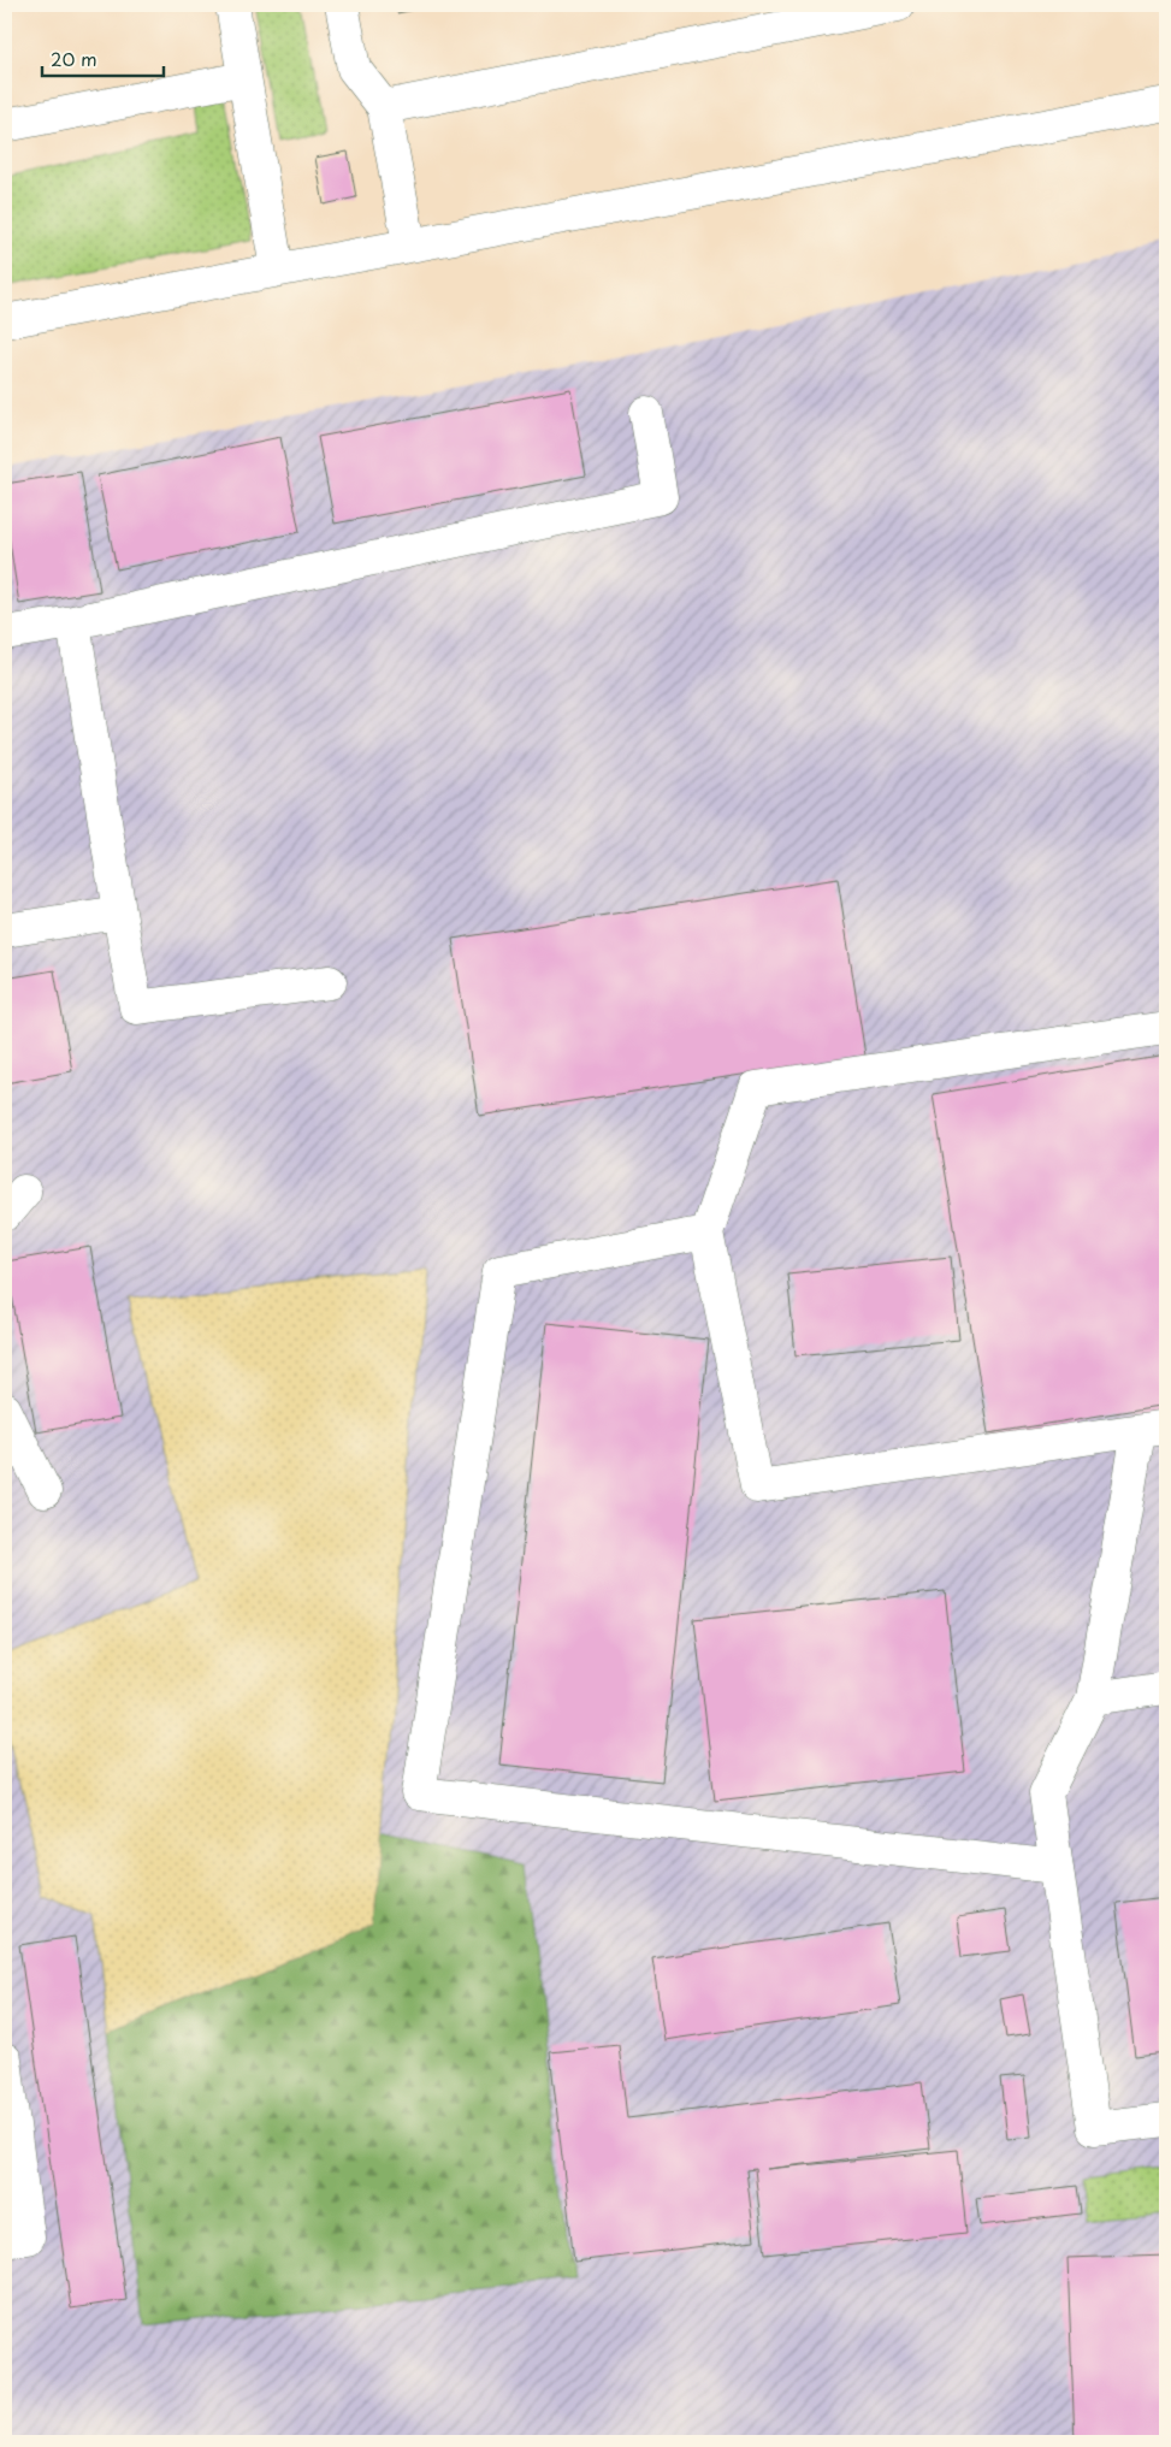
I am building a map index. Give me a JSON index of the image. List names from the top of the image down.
{
  "scale_bar": "20 m"
}
